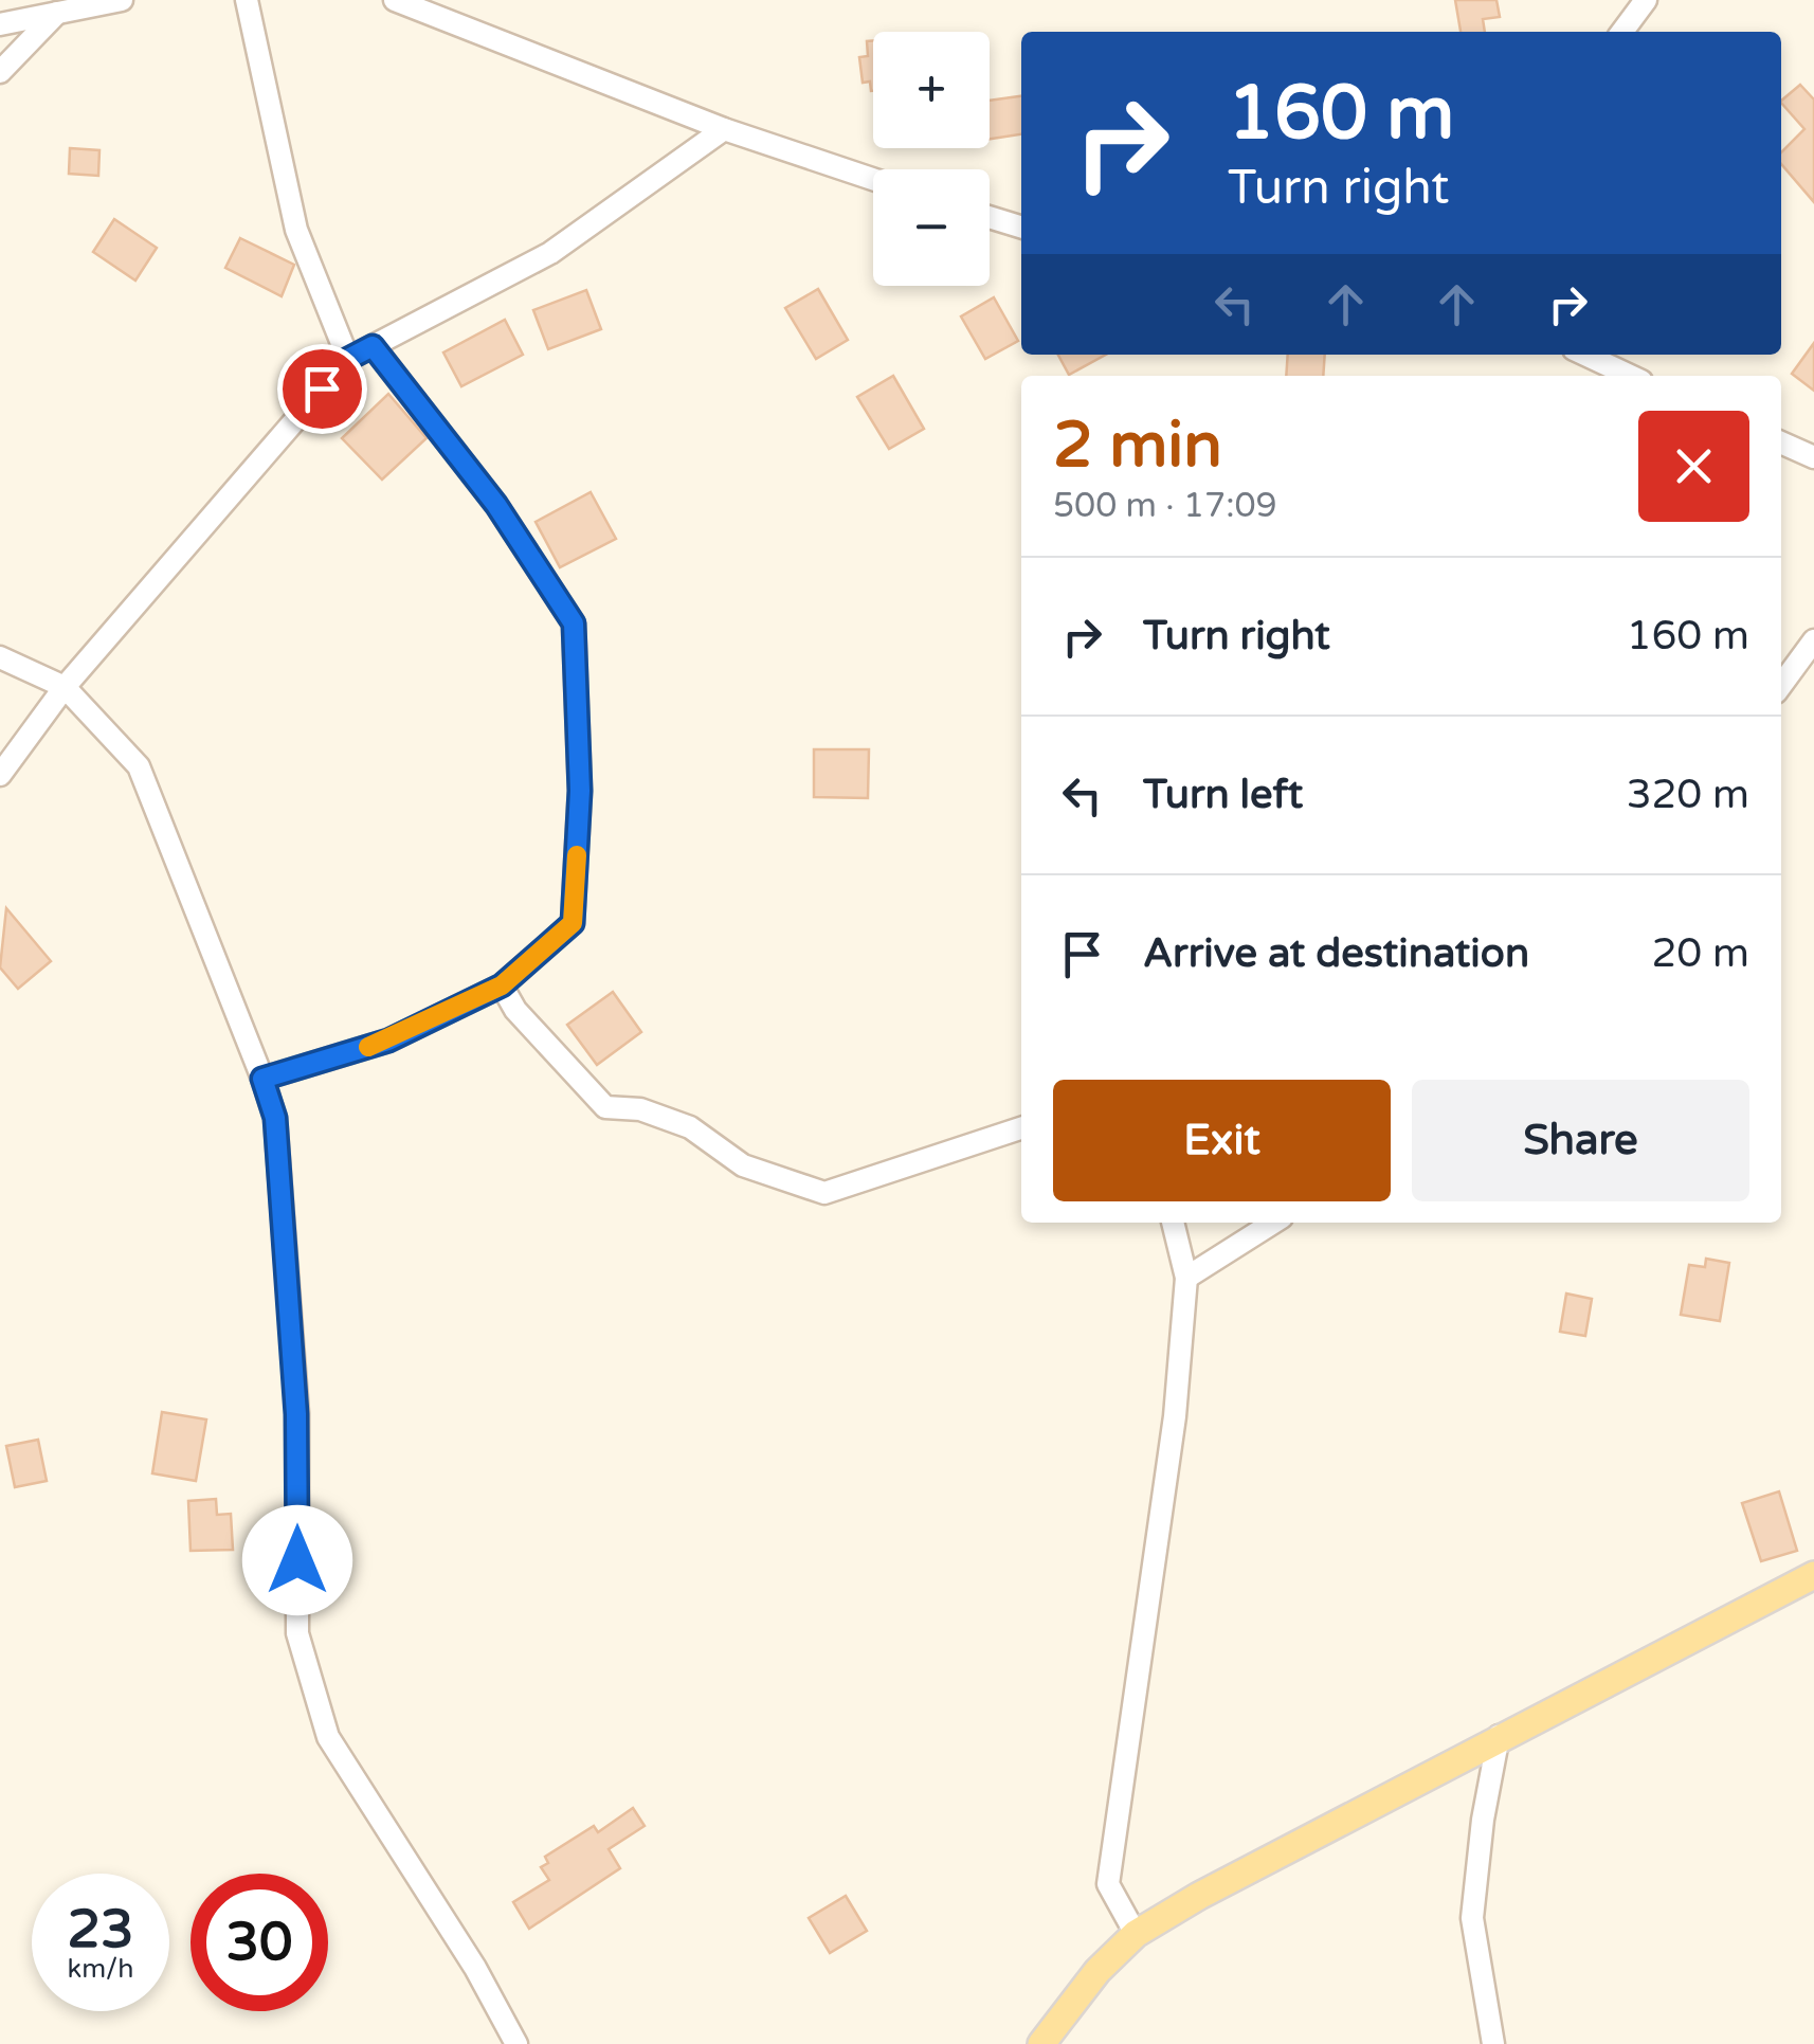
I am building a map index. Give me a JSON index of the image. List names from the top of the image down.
{
  "page": {
    "map_buttons": ["+", "−"],
    "turn": ["160 m", "Turn right"],
    "heading": ["2 min", "500 m · 17:09"],
    "list": [
      {
        "name": "Turn right",
        "value": "160 m"
      },
      {
        "name": "Turn left",
        "value": "320 m"
      },
      {
        "name": "Arrive at destination",
        "value": "20 m"
      }
    ],
    "buttons": ["Exit", "Share"],
    "speed": "23 km/h",
    "limit": "30"
  }
}
